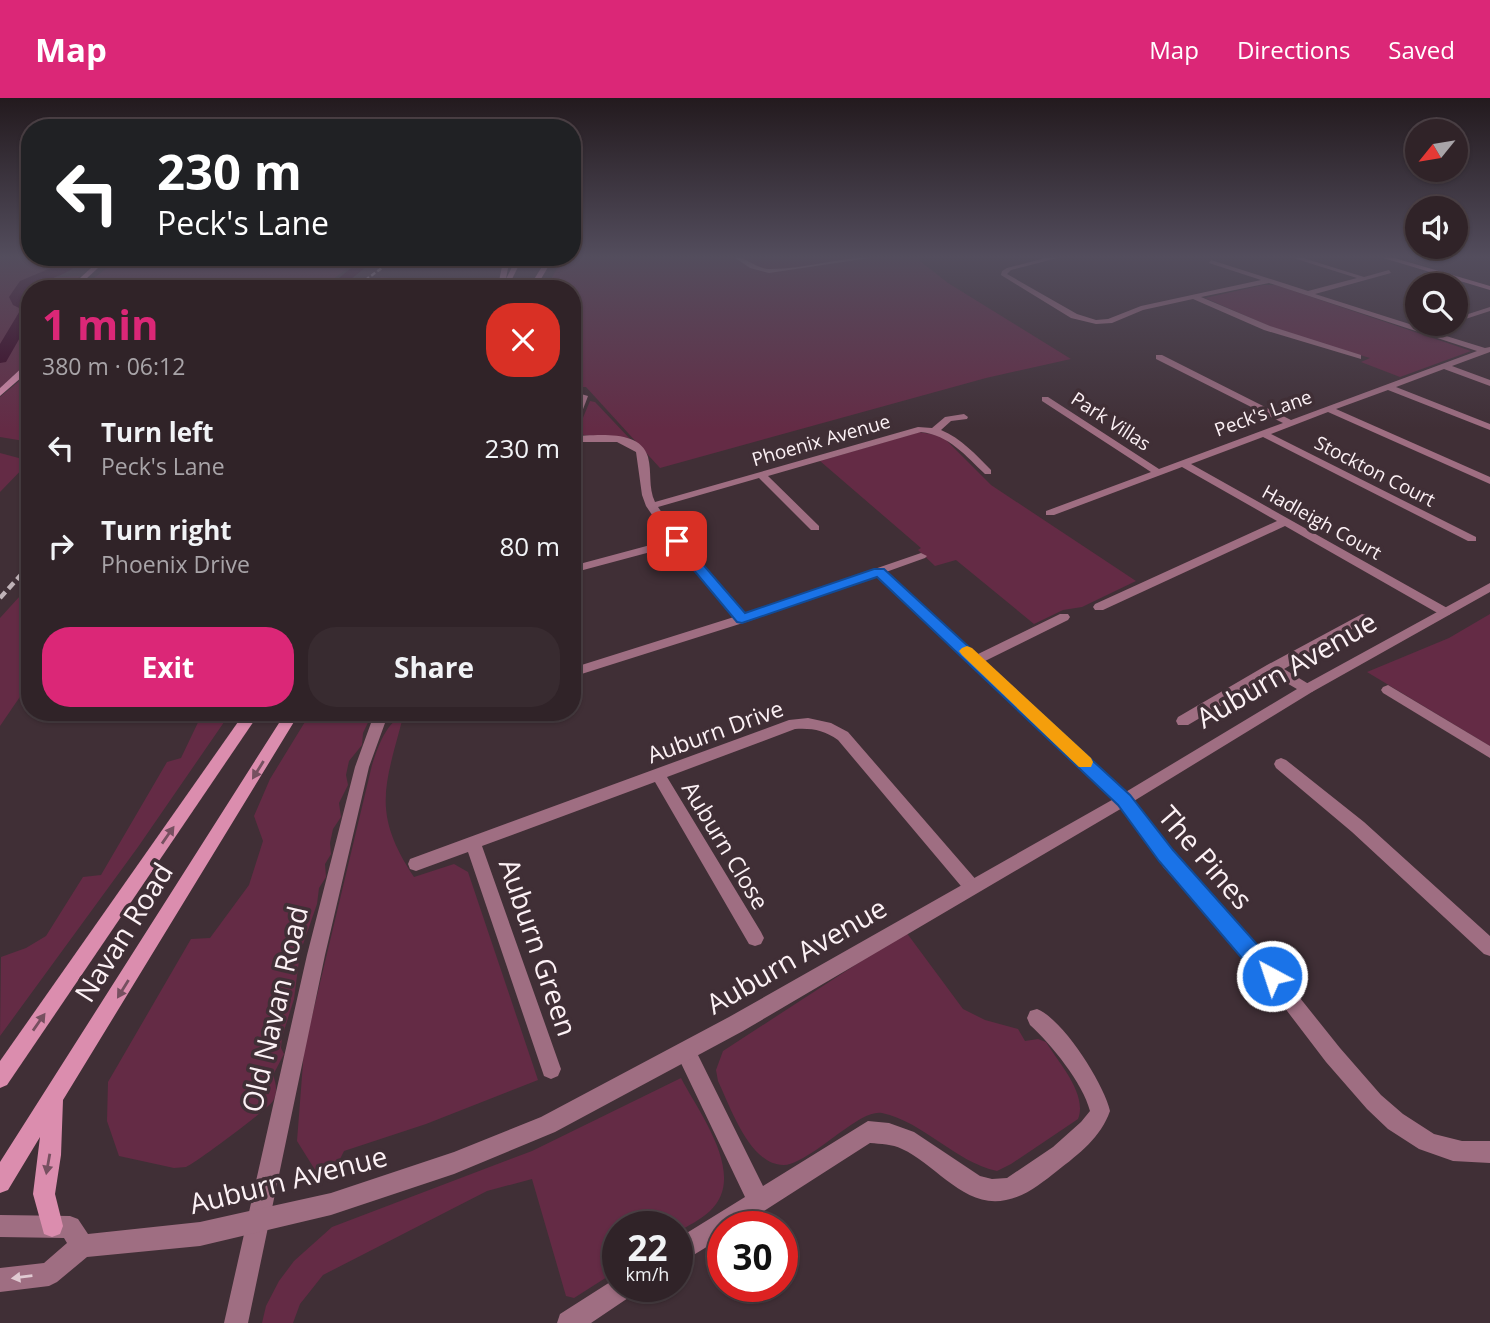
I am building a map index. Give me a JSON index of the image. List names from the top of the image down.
{
  "streets": {
    "main road": ["Navan Road"],
    "street": [
      "Peck's Lane",
      "Park Villas",
      "Phoenix Avenue",
      "Stockton Court",
      "Hadleigh Court",
      "Auburn Avenue",
      "Auburn Drive",
      "Auburn Close",
      "The Pines",
      "Auburn Green",
      "Old Navan Road"
    ]
  },
  "crossings": [
    ["Peck's Lane", "Park Villas"],
    ["Peck's Lane", "Stockton Court"],
    ["Peck's Lane", "Hadleigh Court"],
    ["Hadleigh Court", "Auburn Avenue"],
    ["Auburn Avenue", "Auburn Drive"],
    ["Auburn Avenue", "The Pines"],
    ["Auburn Avenue", "Old Navan Road"],
    ["Auburn Drive", "Auburn Close"],
    ["Auburn Drive", "Auburn Green"]
  ],
  "north": "bottom left",
  "page": {
    "header": "Map",
    "nav": ["Map", "Directions", "Saved"],
    "turn": ["230 m", "Peck's Lane"],
    "heading": ["1 min", "380 m · 06:12"],
    "list": [
      {
        "name": "Turn left",
        "note": "Peck's Lane",
        "value": "230 m"
      },
      {
        "name": "Turn right",
        "note": "Phoenix Drive",
        "value": "80 m"
      }
    ],
    "buttons": ["Exit", "Share"],
    "speed": "22 km/h",
    "limit": "30"
  }
}
